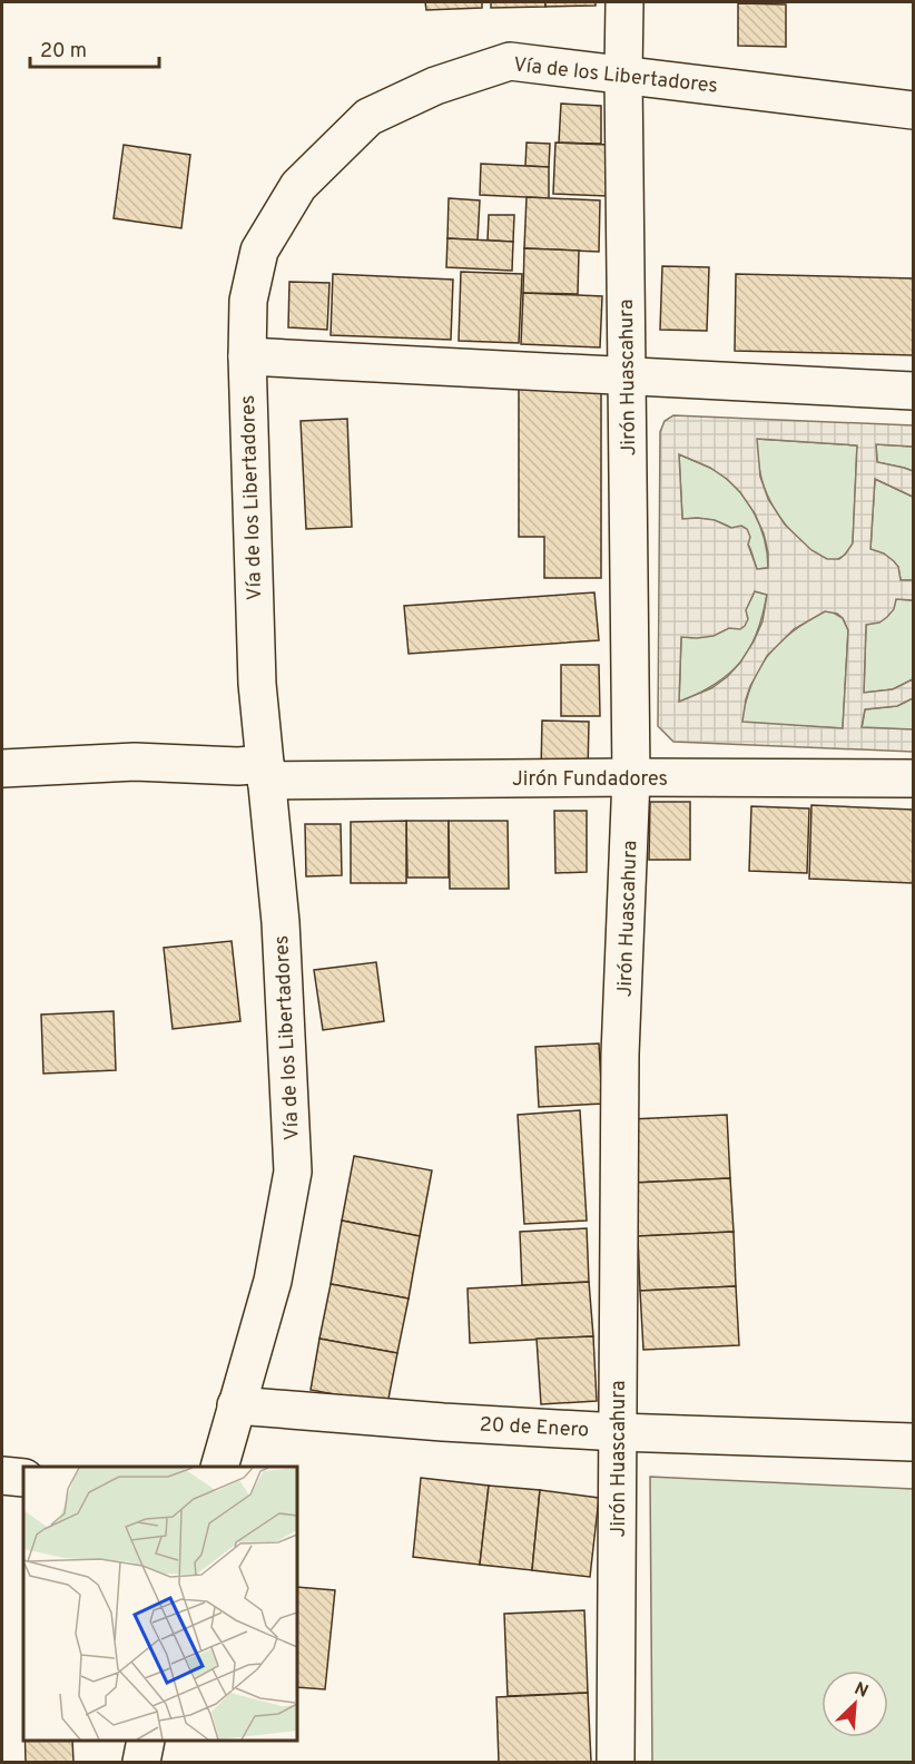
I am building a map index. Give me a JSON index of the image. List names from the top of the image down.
{
  "streets": {
    "main road": [
      "Vía de los Libertadores",
      "Jirón Huascahura",
      "Jirón Fundadores",
      "20 de Enero"
    ]
  },
  "crossings": [
    ["Vía de los Libertadores", "Jirón Huascahura"],
    ["Vía de los Libertadores", "Jirón Fundadores"],
    ["Vía de los Libertadores", "20 de Enero"],
    ["Jirón Huascahura", "Jirón Fundadores"],
    ["Jirón Huascahura", "20 de Enero"]
  ],
  "scale_bar": "20 m",
  "north": "top right"
}
